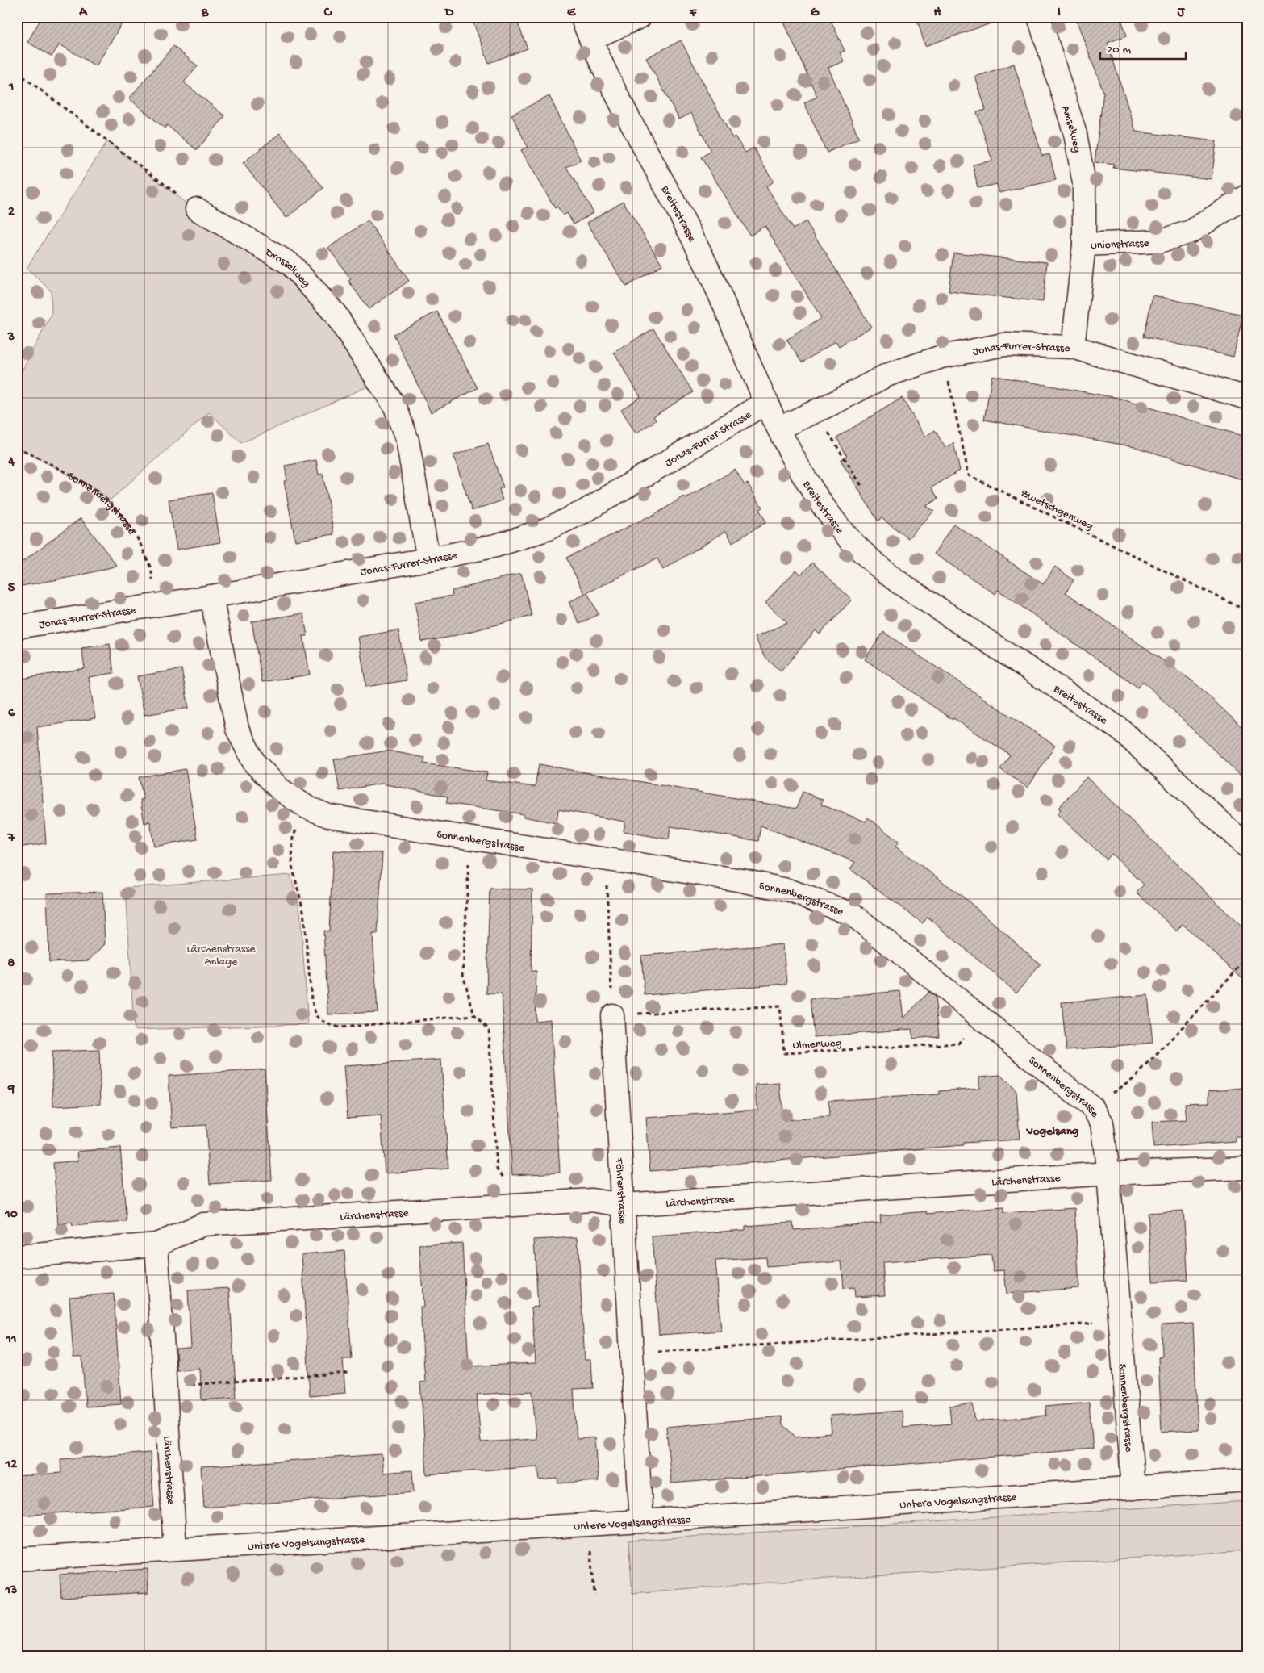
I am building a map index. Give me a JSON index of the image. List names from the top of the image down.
{
  "streets": {
    "street": [
      "Amselweg",
      "Breitestrasse",
      "Unionstrasse",
      "Drosselweg",
      "Jonas-Furrer-Strasse",
      "Sonnenbergstrasse",
      "Lärchenstrasse",
      "Föhrenstrasse",
      "Untere Vogelsangstrasse"
    ],
    "path": ["Zwetschgenweg", "Ulmenweg"]
  },
  "crossings": [
    ["Amselweg", "Unionstrasse"],
    ["Breitestrasse", "Jonas-Furrer-Strasse"],
    ["Unionstrasse", "Jonas-Furrer-Strasse"],
    ["Drosselweg", "Jonas-Furrer-Strasse"],
    ["Jonas-Furrer-Strasse", "Sonnenbergstrasse"],
    ["Jonas-Furrer-Strasse", "Zwetschgenweg"],
    ["Sonnenbergstrasse", "Ulmenweg"],
    ["Sonnenbergstrasse", "Lärchenstrasse"],
    ["Sonnenbergstrasse", "Untere Vogelsangstrasse"],
    ["Ulmenweg", "Föhrenstrasse"],
    ["Lärchenstrasse", "Föhrenstrasse"],
    ["Lärchenstrasse", "Untere Vogelsangstrasse"],
    ["Föhrenstrasse", "Untere Vogelsangstrasse"]
  ],
  "districts": ["Vogelsang"],
  "parks": ["Lärchenstrasse Anlage"],
  "scale_bar": "20 m",
  "grid": {
    "columns": [
      "A",
      "B",
      "C",
      "D",
      "E",
      "F",
      "G",
      "H",
      "I",
      "J"
    ],
    "rows": [
      "1",
      "2",
      "3",
      "4",
      "5",
      "6",
      "7",
      "8",
      "9",
      "10",
      "11",
      "12",
      "13"
    ]
  }
}
